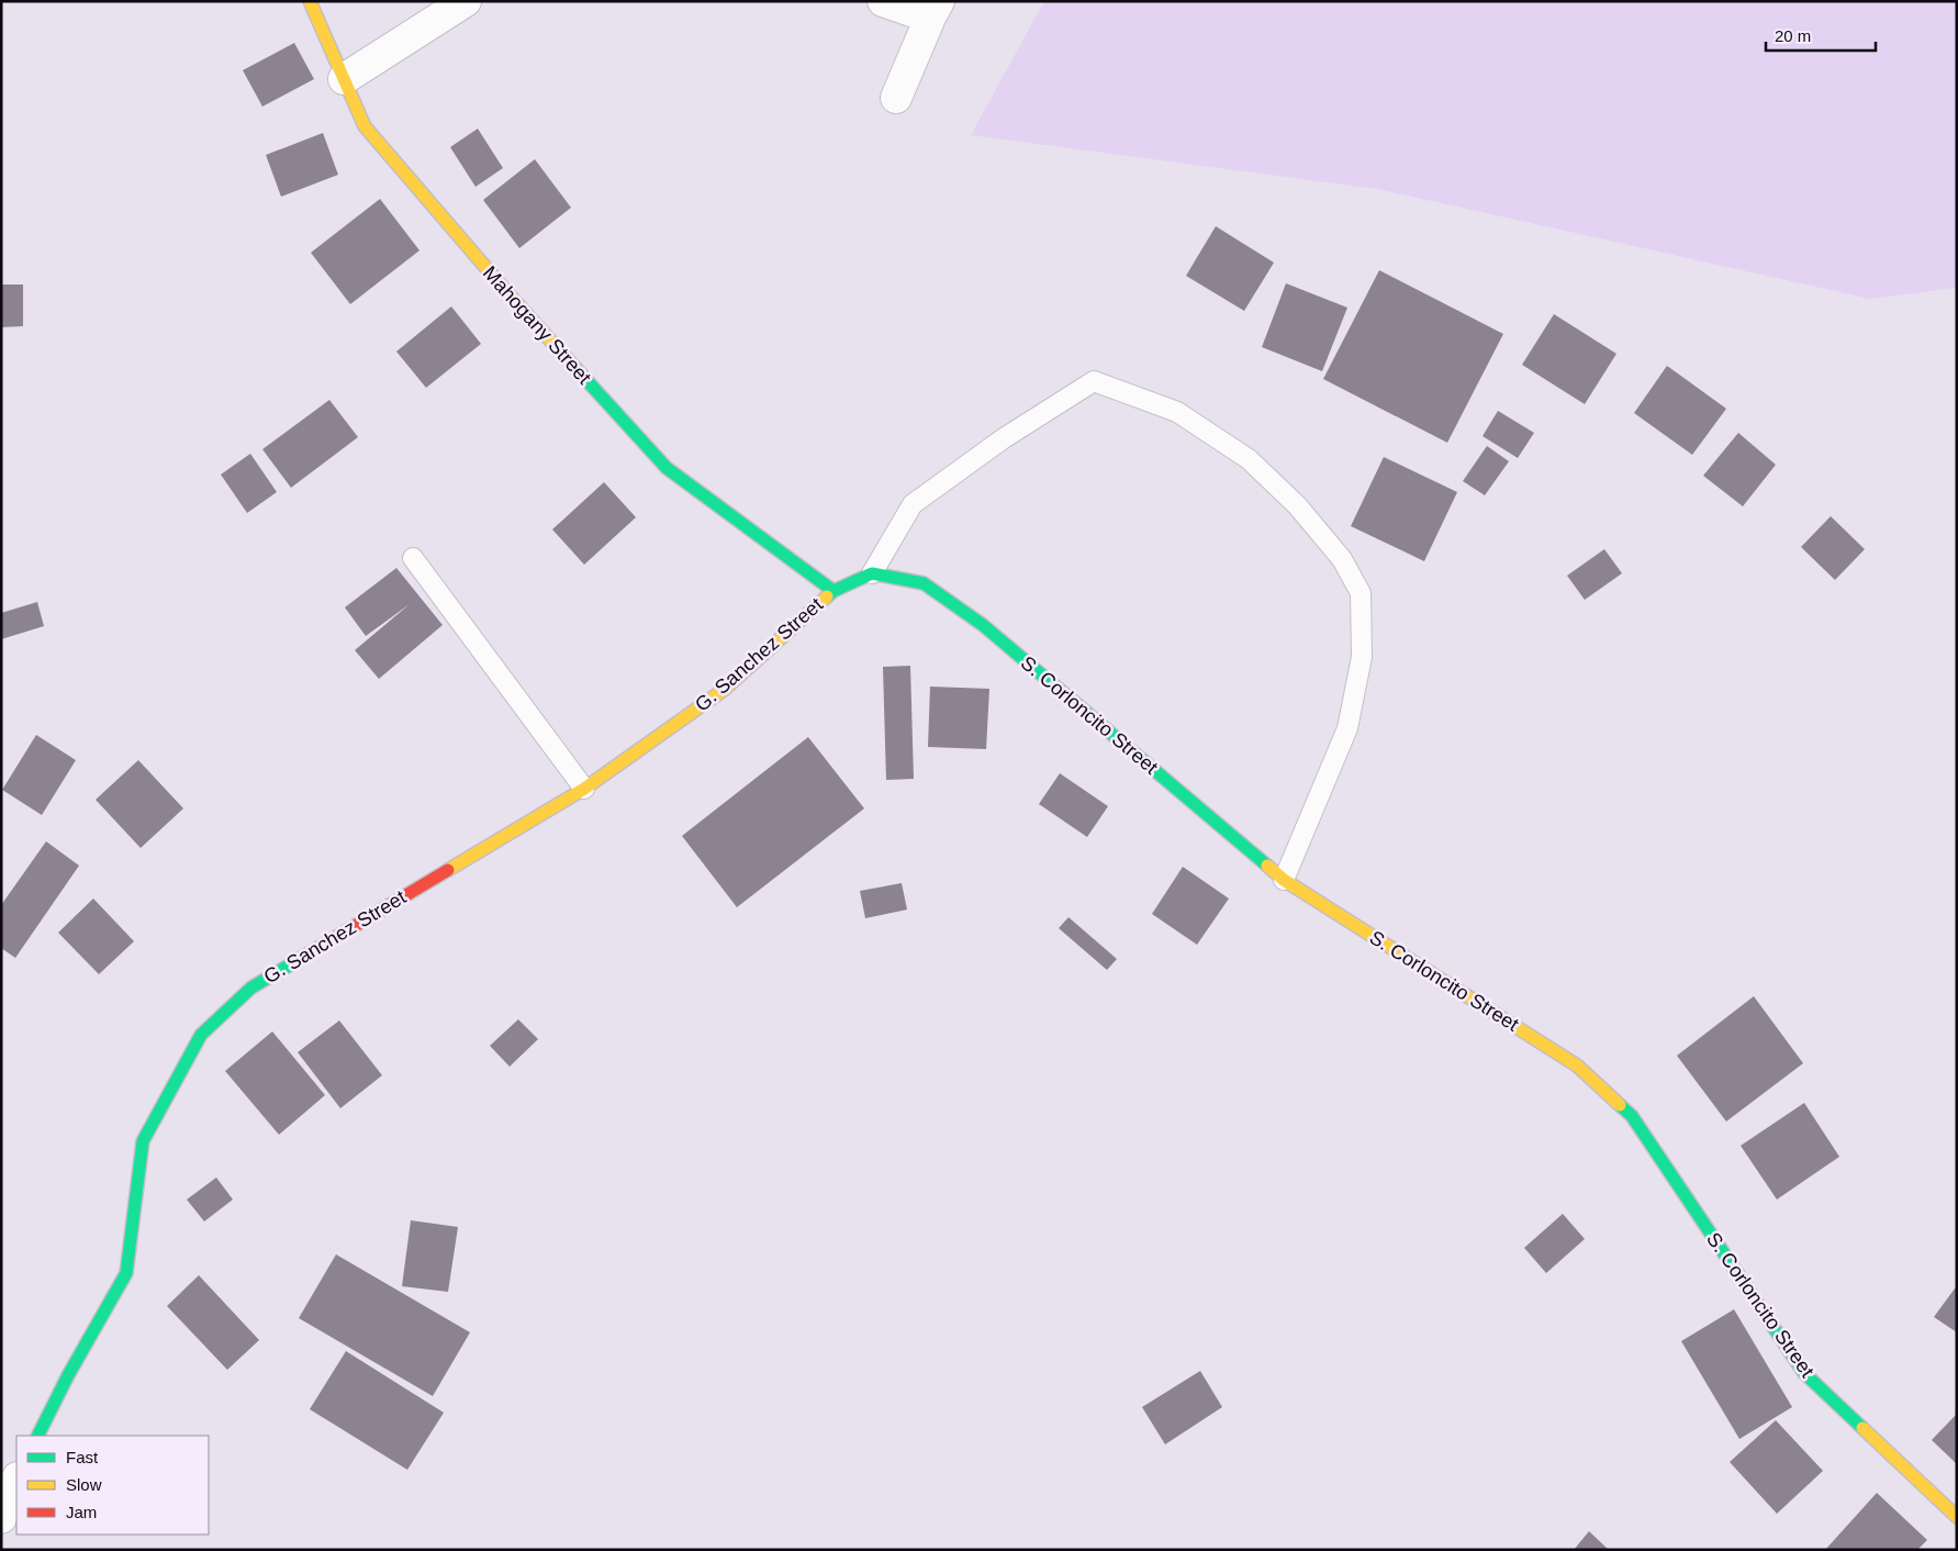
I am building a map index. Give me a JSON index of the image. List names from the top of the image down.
{
  "streets": {
    "street": ["Mahogany Street", "G. Sanchez Street", "S. Corloncito Street"]
  },
  "crossings": [
    ["Mahogany Street", "G. Sanchez Street"]
  ],
  "legend": ["Fast", "Slow", "Jam"],
  "scale_bar": "20 m"
}
